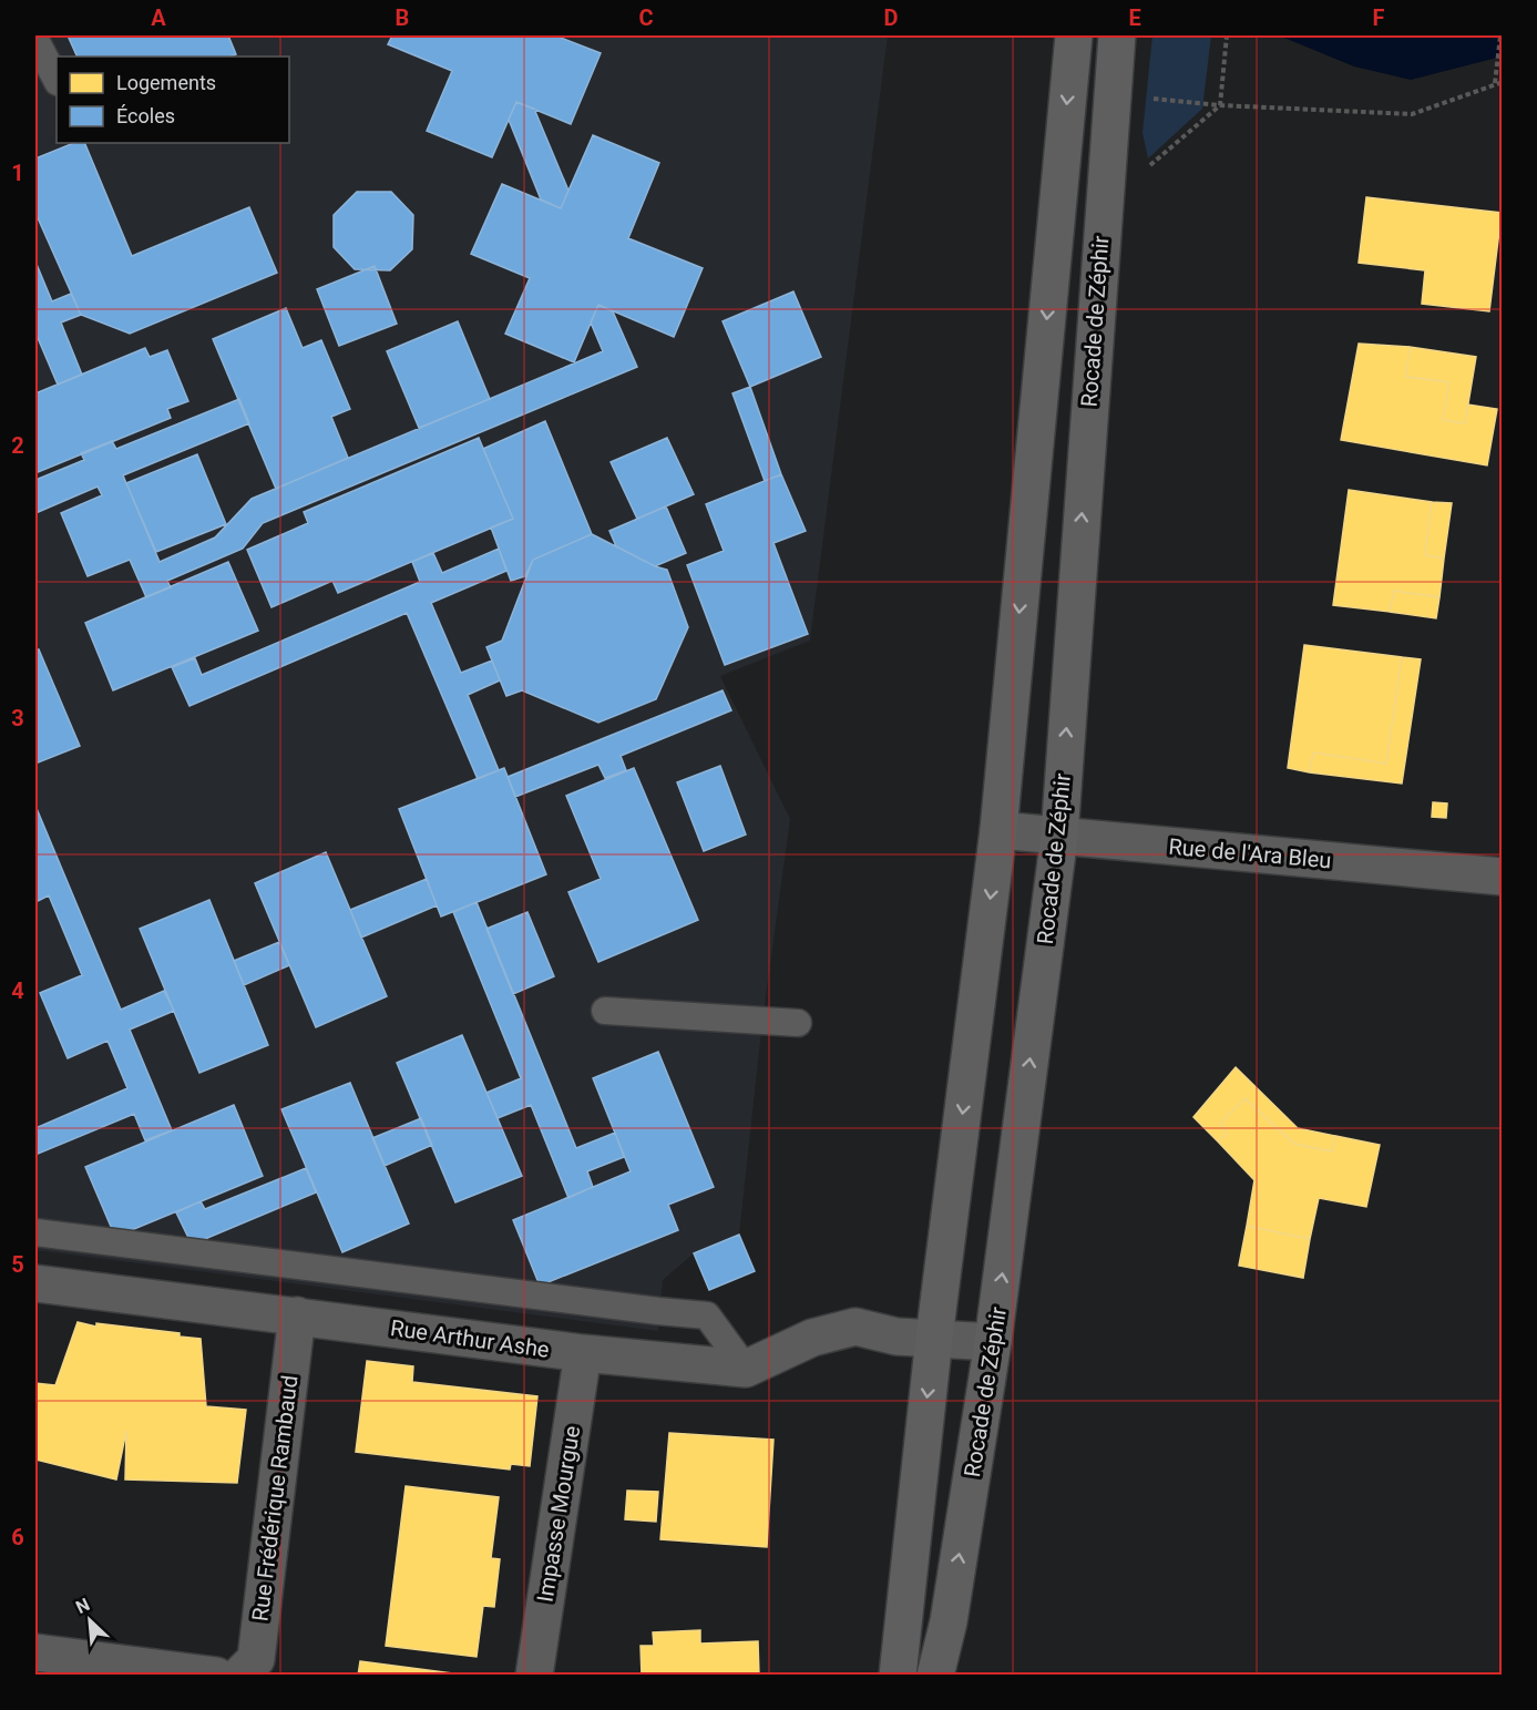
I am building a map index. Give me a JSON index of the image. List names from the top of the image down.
{
  "streets": {
    "main road": ["Rocade de Zéphir"],
    "street": [
      "Rue de l'Ara Bleu",
      "Rue Arthur Ashe",
      "Rue Frédérique Rambaud",
      "Impasse Mourgue"
    ]
  },
  "crossings": [
    ["Rocade de Zéphir", "Rue de l'Ara Bleu"],
    ["Rue Arthur Ashe", "Rue Frédérique Rambaud"],
    ["Rue Arthur Ashe", "Impasse Mourgue"]
  ],
  "legend": ["Logements", "Écoles"],
  "north": "top left",
  "grid": {
    "columns": [
      "A",
      "B",
      "C",
      "D",
      "E",
      "F"
    ],
    "rows": [
      "1",
      "2",
      "3",
      "4",
      "5",
      "6"
    ]
  }
}
